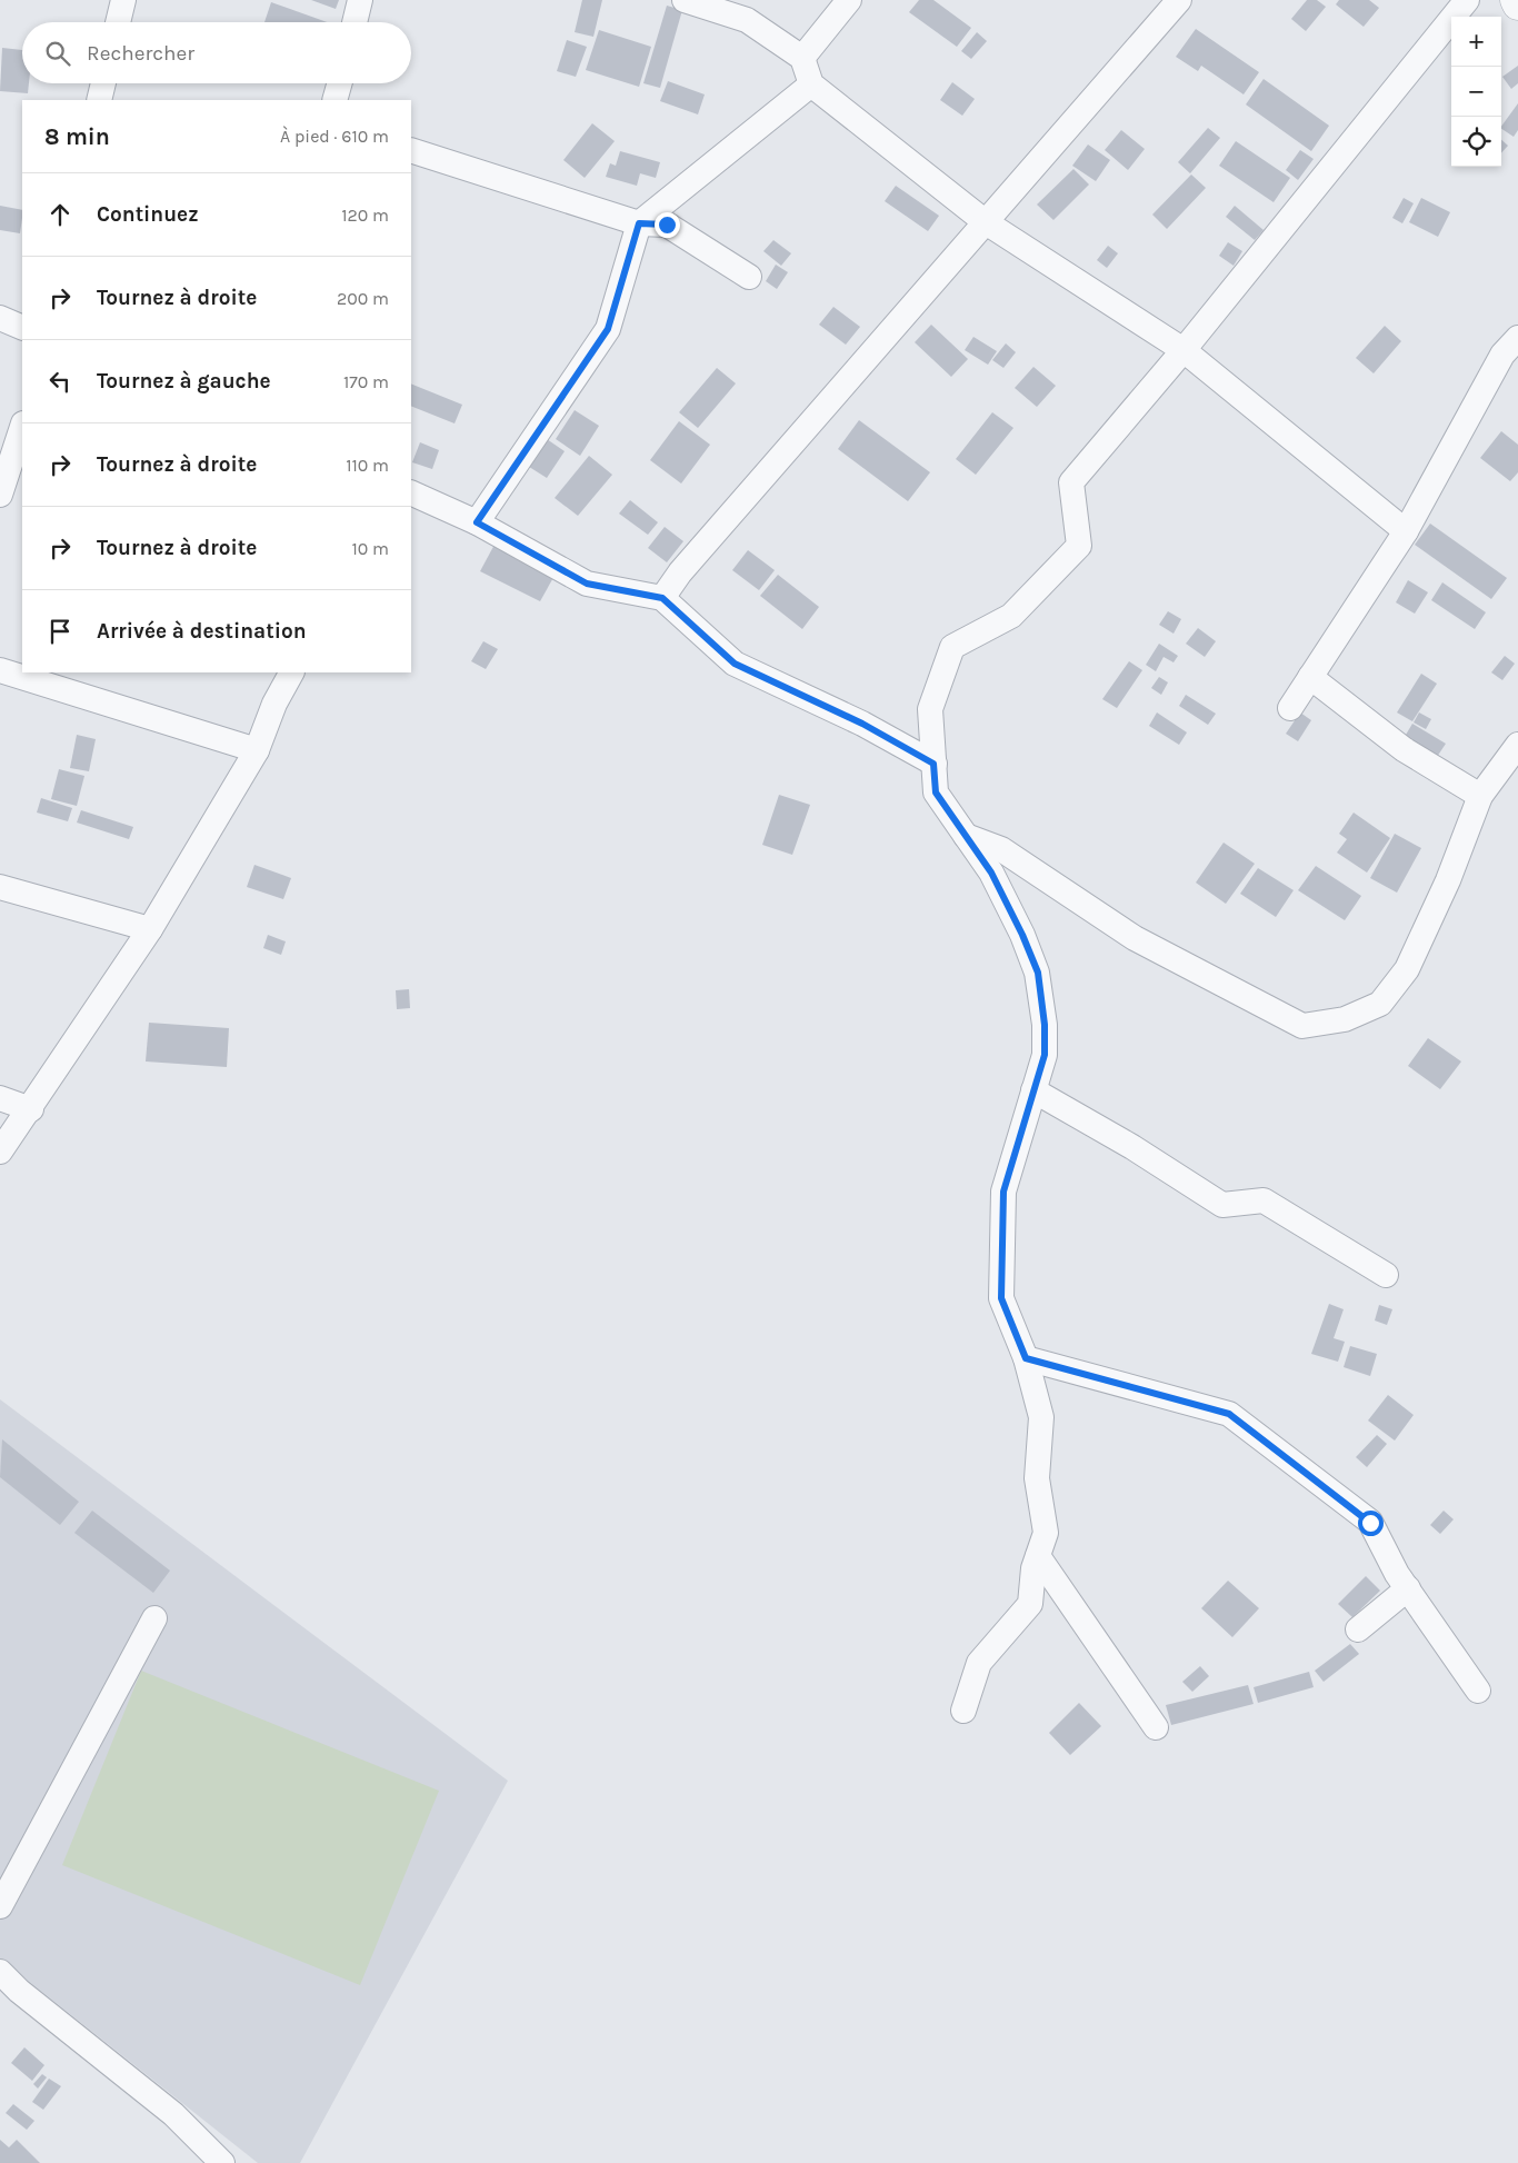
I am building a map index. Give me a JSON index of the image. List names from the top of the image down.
{
  "page": {
    "map_buttons": ["+", "−"],
    "search": "Rechercher",
    "heading": ["8 min", "À pied · 610 m"],
    "list": [
      ["Continuez", "120 m"],
      ["Tournez à droite", "200 m"],
      ["Tournez à gauche", "170 m"],
      ["Tournez à droite", "110 m"],
      ["Tournez à droite", "10 m"],
      "Arrivée à destination"
    ]
  }
}
